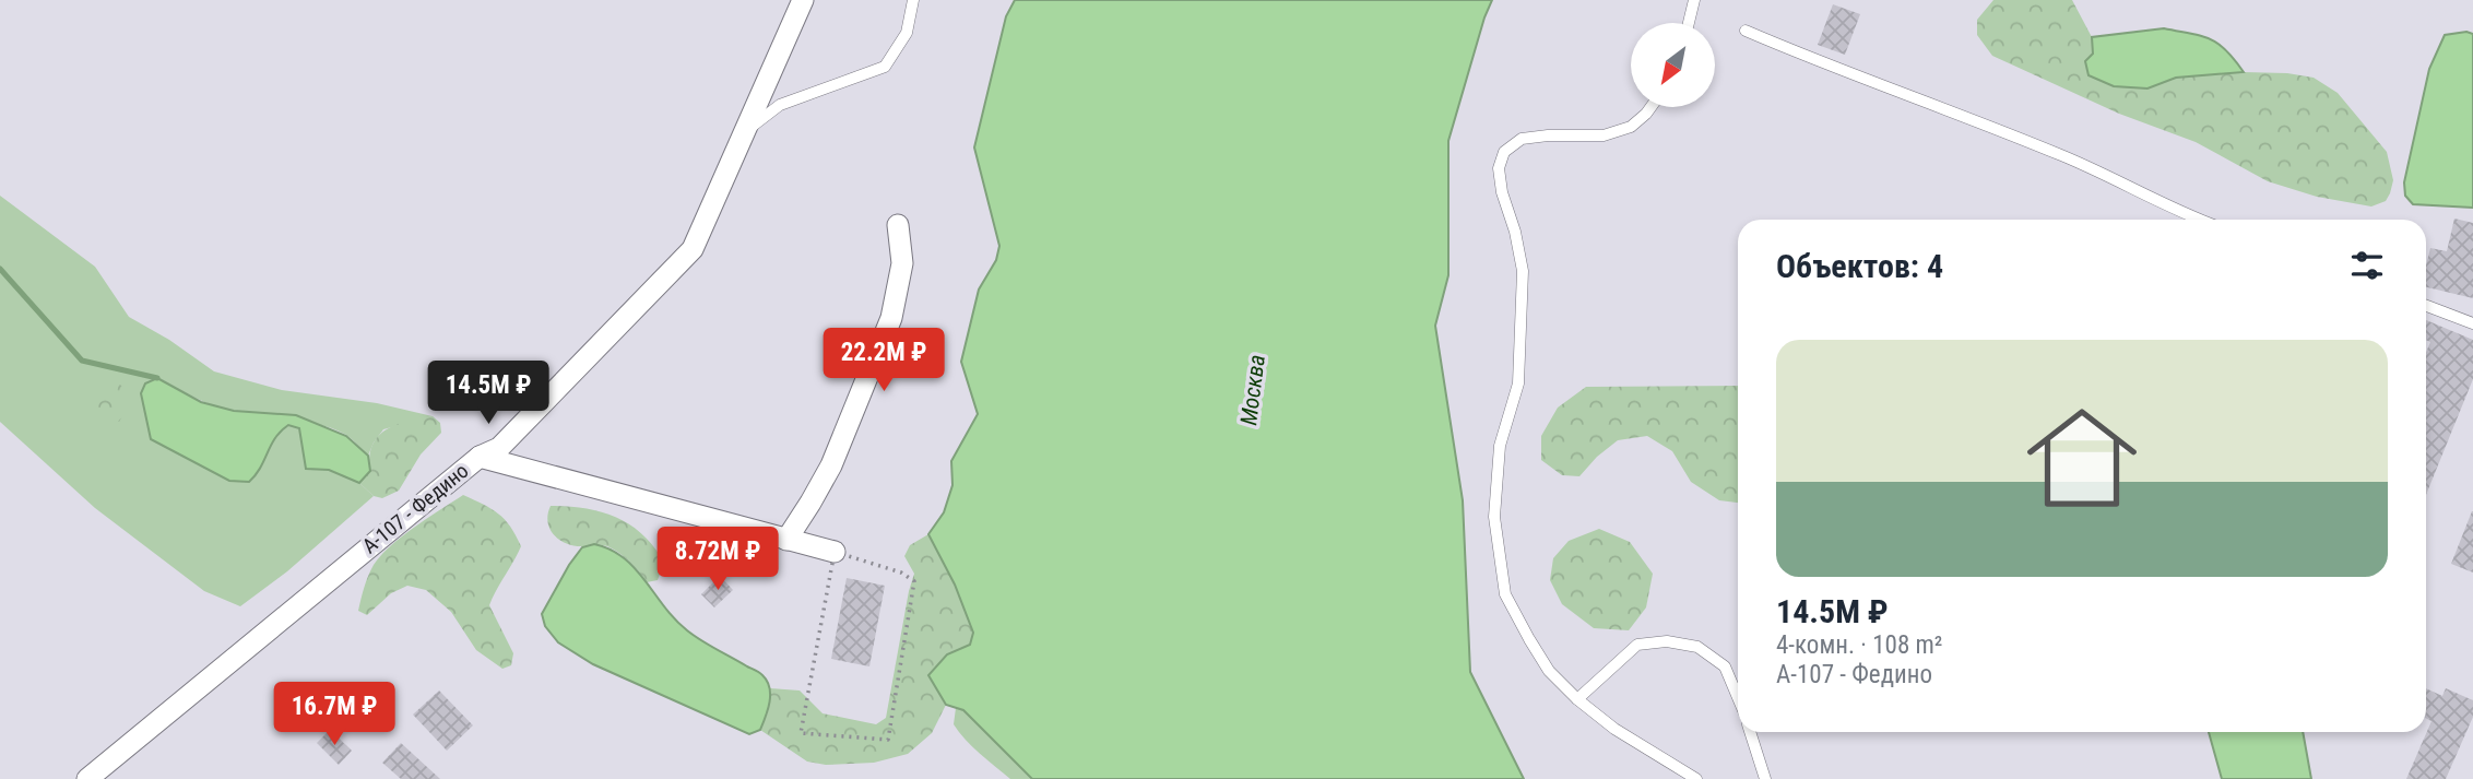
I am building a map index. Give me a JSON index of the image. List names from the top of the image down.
{
  "streets": {
    "street": ["А-107 - Федино"]
  },
  "water": ["Москва"],
  "north": "bottom left",
  "page": {
    "heading": "Объектов: 4",
    "list": [
      {
        "name": "14.5M ₽",
        "note": "4-комн. · 108 m² · А-107 - Федино"
      }
    ],
    "price": [
      "22.2M ₽",
      "14.5M ₽",
      "8.72M ₽",
      "16.7M ₽"
    ]
  }
}
